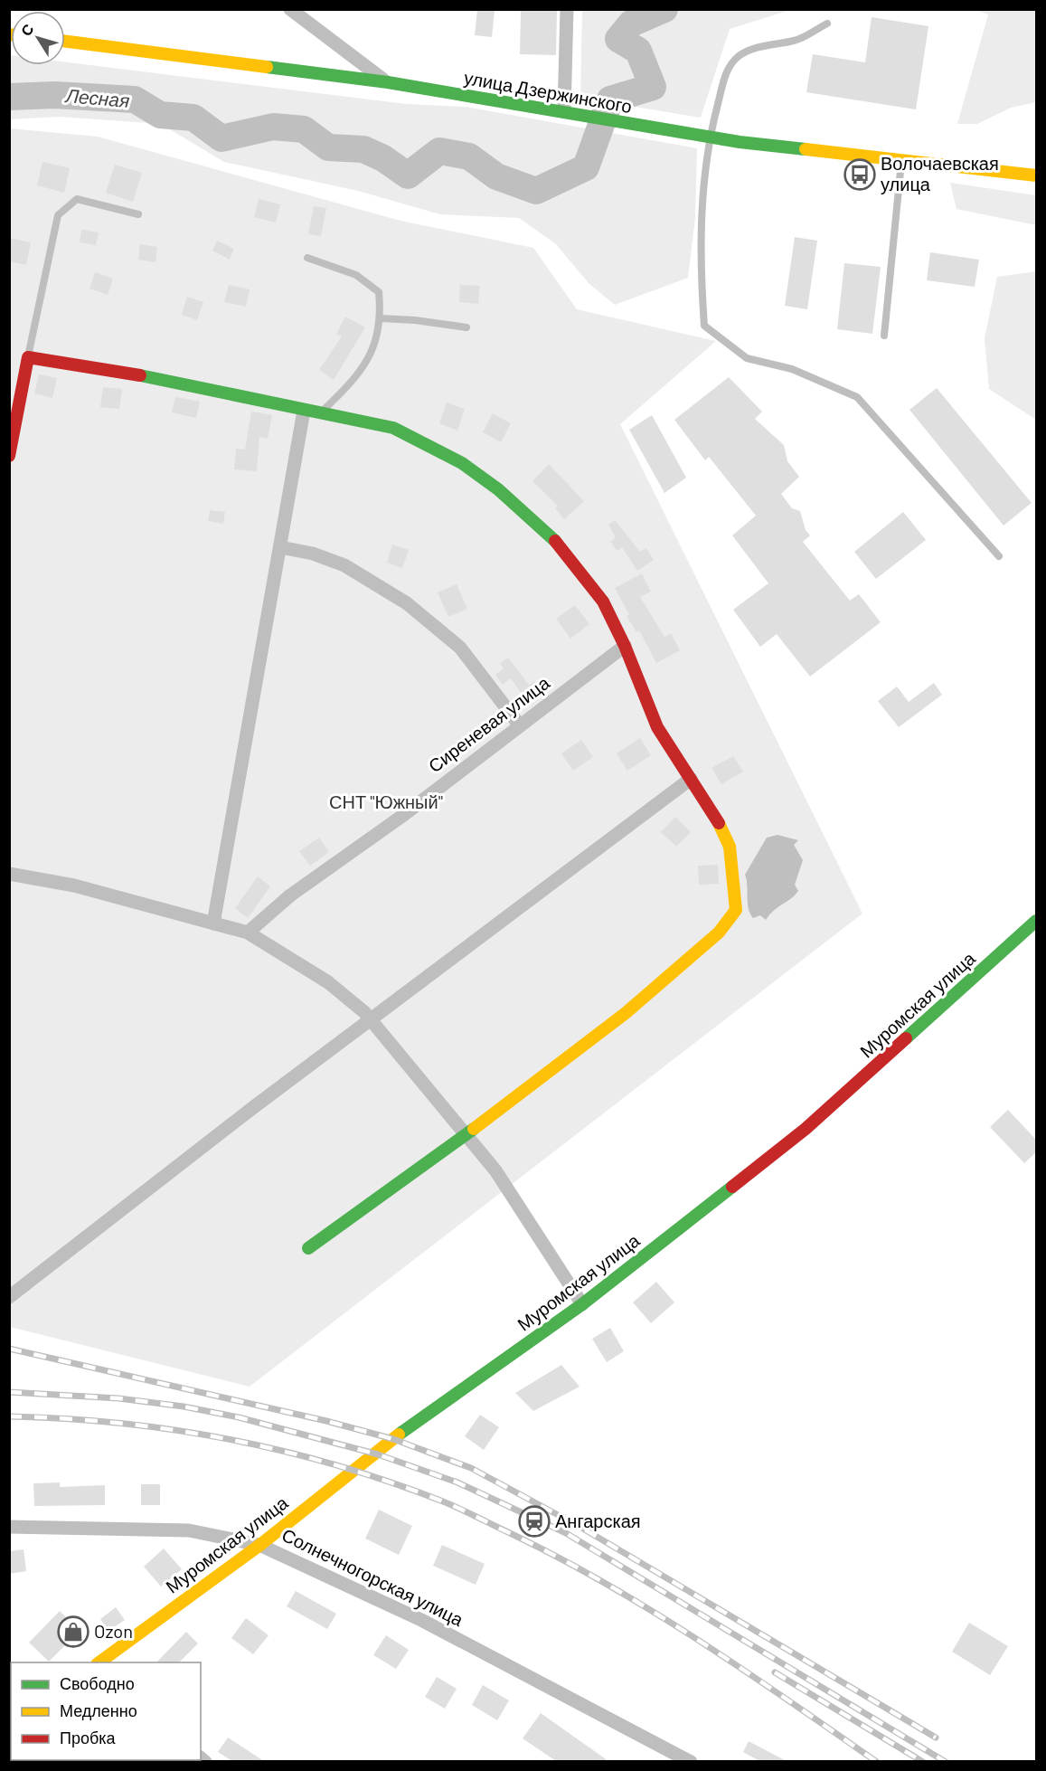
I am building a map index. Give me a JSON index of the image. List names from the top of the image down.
{
  "streets": {
    "main road": ["улица Дзержинского", "Муромская улица"],
    "street": ["Сиреневая улица", "Солнечногорская улица"]
  },
  "crossings": [
    ["Муромская улица", "Солнечногорская улица"]
  ],
  "water": ["Лесная"],
  "parks": ["СНТ \"Южный\""],
  "places": {
    "bus stop": ["Волочаевская улица"],
    "station": ["Ангарская"],
    "shop": ["Ozon"]
  },
  "legend": ["Свободно", "Медленно", "Пробка"],
  "north": "top left"
}
